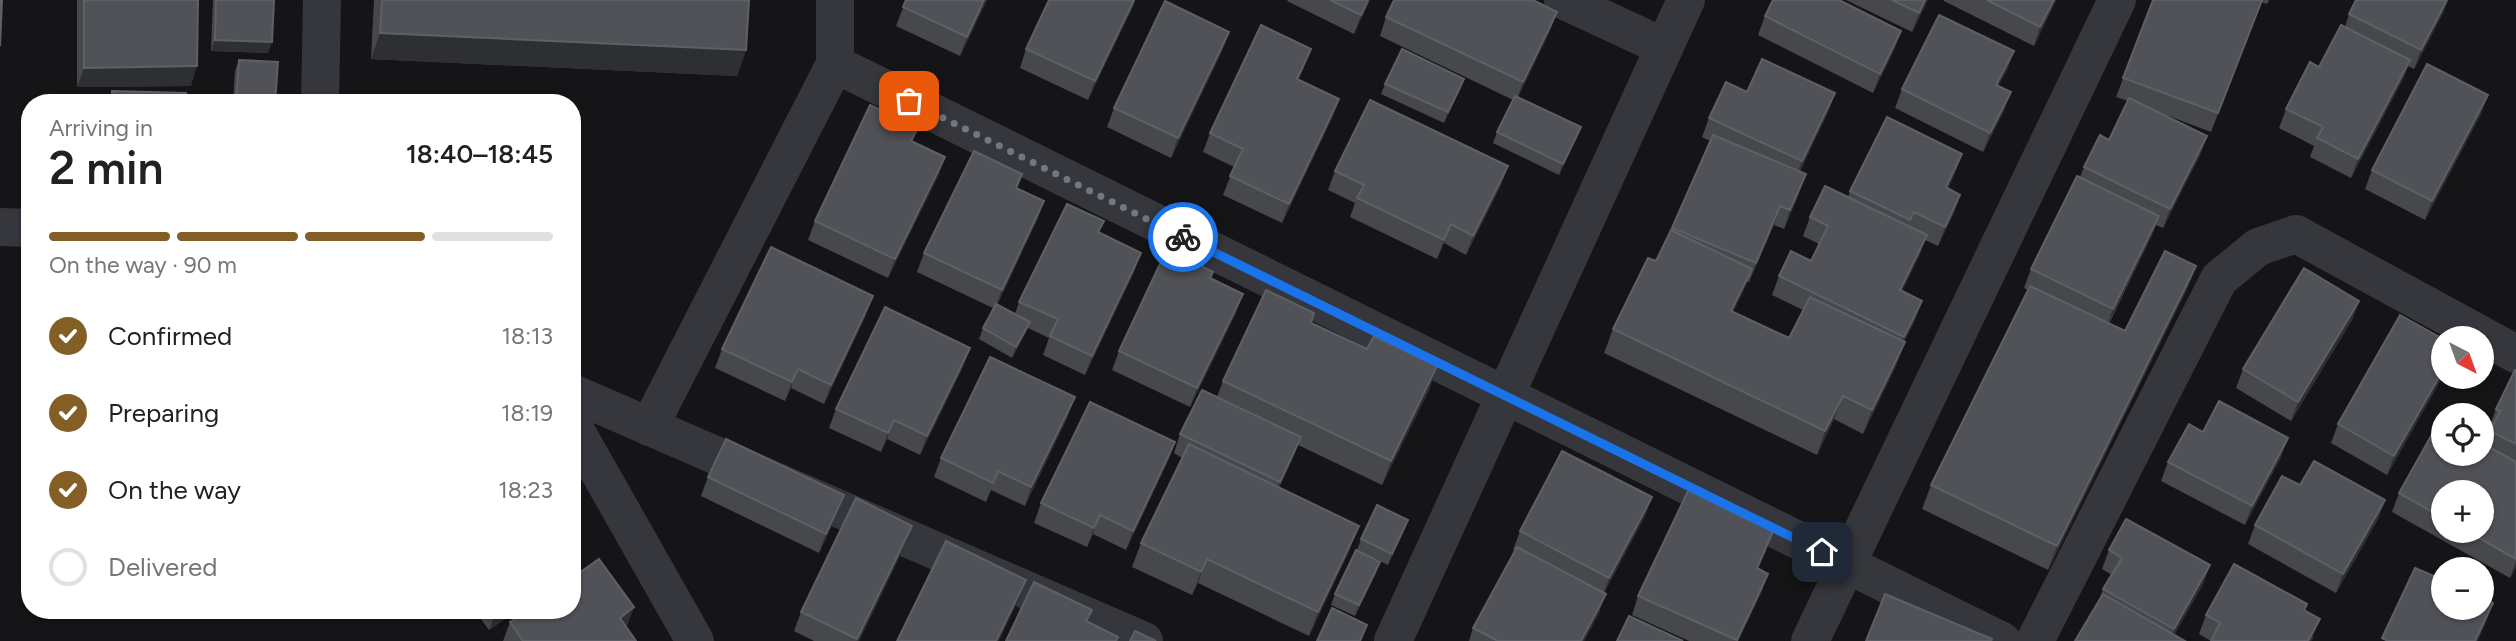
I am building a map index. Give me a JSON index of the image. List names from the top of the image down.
{
  "north": "bottom right",
  "page": {
    "heading": ["2 min", "Arriving in", "18:40–18:45"],
    "bar": "On the way · 90 m",
    "list": [
      ["Confirmed", "18:13"],
      ["Preparing", "18:19"],
      ["On the way", "18:23"],
      "Delivered"
    ],
    "map_buttons": ["+", "−"]
  }
}
